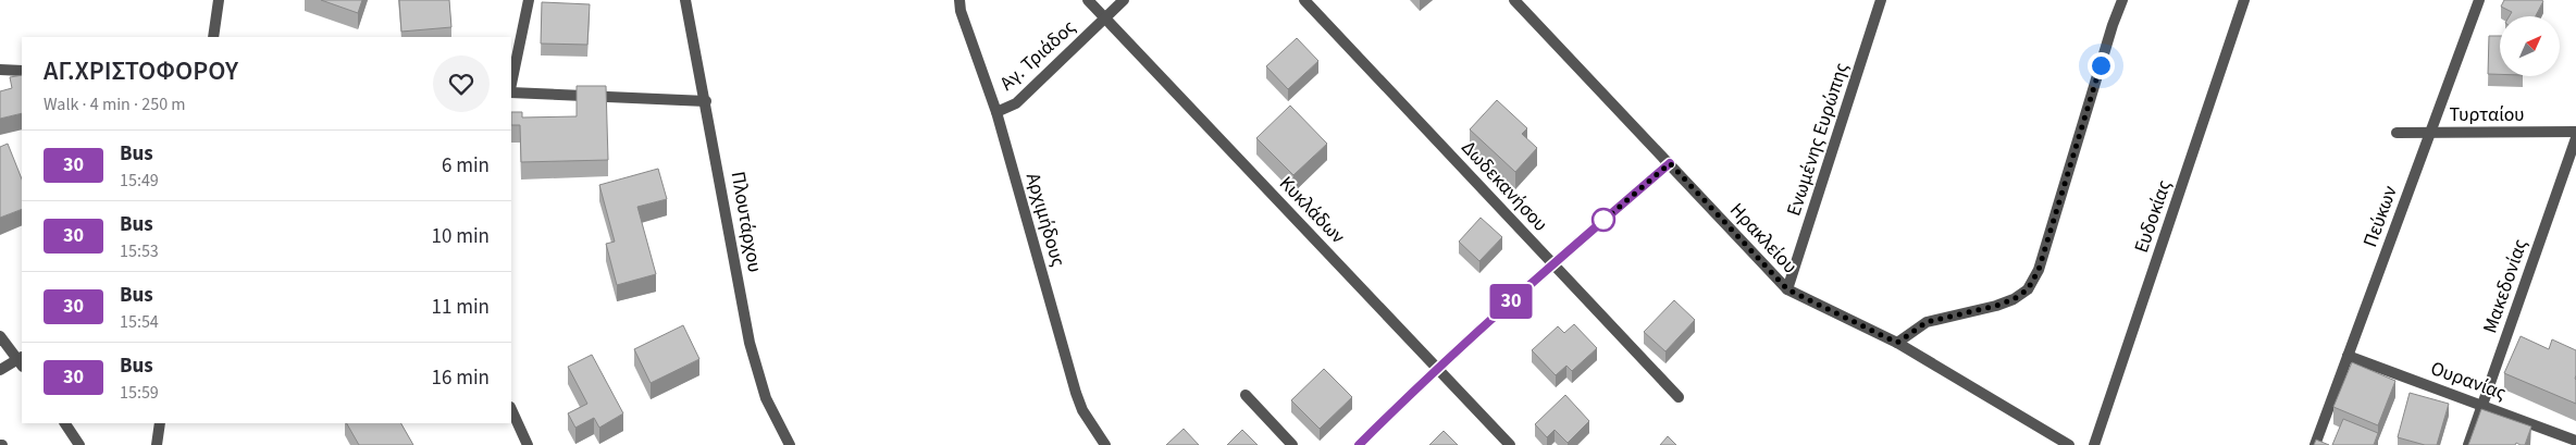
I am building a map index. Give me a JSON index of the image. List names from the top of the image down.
{
  "streets": {
    "street": [
      "Αγ. Τριάδος",
      "Τυρταίου",
      "Ενωμένης Ευρώπης",
      "Δωδεκανήσου",
      "Κυκλάδων",
      "Ευδοκίας",
      "Πεύκων",
      "Αρχιμήδους",
      "Πλουτάρχου",
      "Ηρακλείου",
      "Μακεδονίας",
      "Ουρανίας"
    ]
  },
  "crossings": [
    ["Αγ. Τριάδος", "Κυκλάδων"],
    ["Αγ. Τριάδος", "Αρχιμήδους"],
    ["Τυρταίου", "Πεύκων"],
    ["Ενωμένης Ευρώπης", "Ηρακλείου"],
    ["Πεύκων", "Ουρανίας"],
    ["Μακεδονίας", "Ουρανίας"]
  ],
  "lines": ["bus line 30"],
  "north": "top right",
  "page": {
    "on_map": "30",
    "heading": ["ΑΓ.ΧΡΙΣΤΟΦΟΡΟΥ", "Walk · 4 min · 250 m"],
    "list": [
      {
        "mark": "30",
        "name": "Bus",
        "note": "15:49",
        "value": "6 min"
      },
      {
        "mark": "30",
        "name": "Bus",
        "note": "15:53",
        "value": "10 min"
      },
      {
        "mark": "30",
        "name": "Bus",
        "note": "15:54",
        "value": "11 min"
      },
      {
        "mark": "30",
        "name": "Bus",
        "note": "15:59",
        "value": "16 min"
      }
    ]
  }
}
